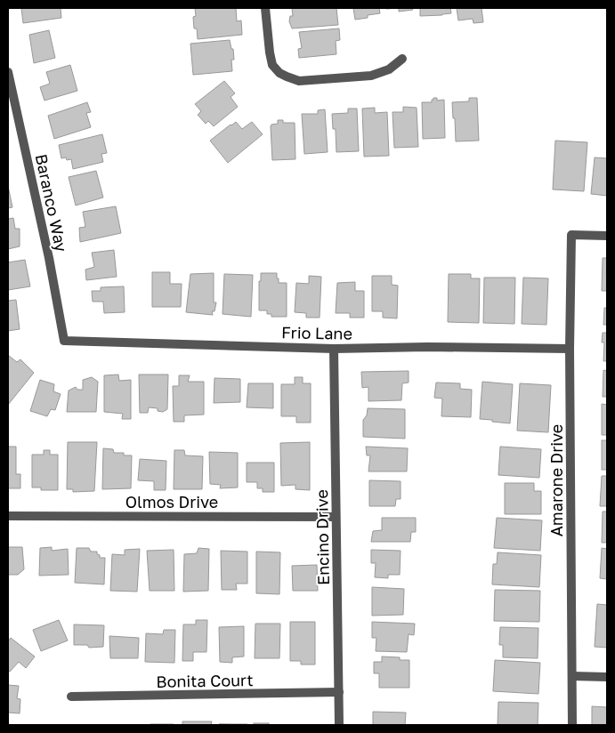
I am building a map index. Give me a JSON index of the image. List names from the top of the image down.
{
  "streets": {
    "street": [
      "Baranco Way",
      "Frio Lane",
      "Amarone Drive",
      "Olmos Drive",
      "Encino Drive",
      "Bonita Court"
    ]
  },
  "crossings": [
    ["Baranco Way", "Frio Lane"],
    ["Frio Lane", "Amarone Drive"],
    ["Frio Lane", "Encino Drive"],
    ["Olmos Drive", "Encino Drive"],
    ["Encino Drive", "Bonita Court"]
  ]
}
